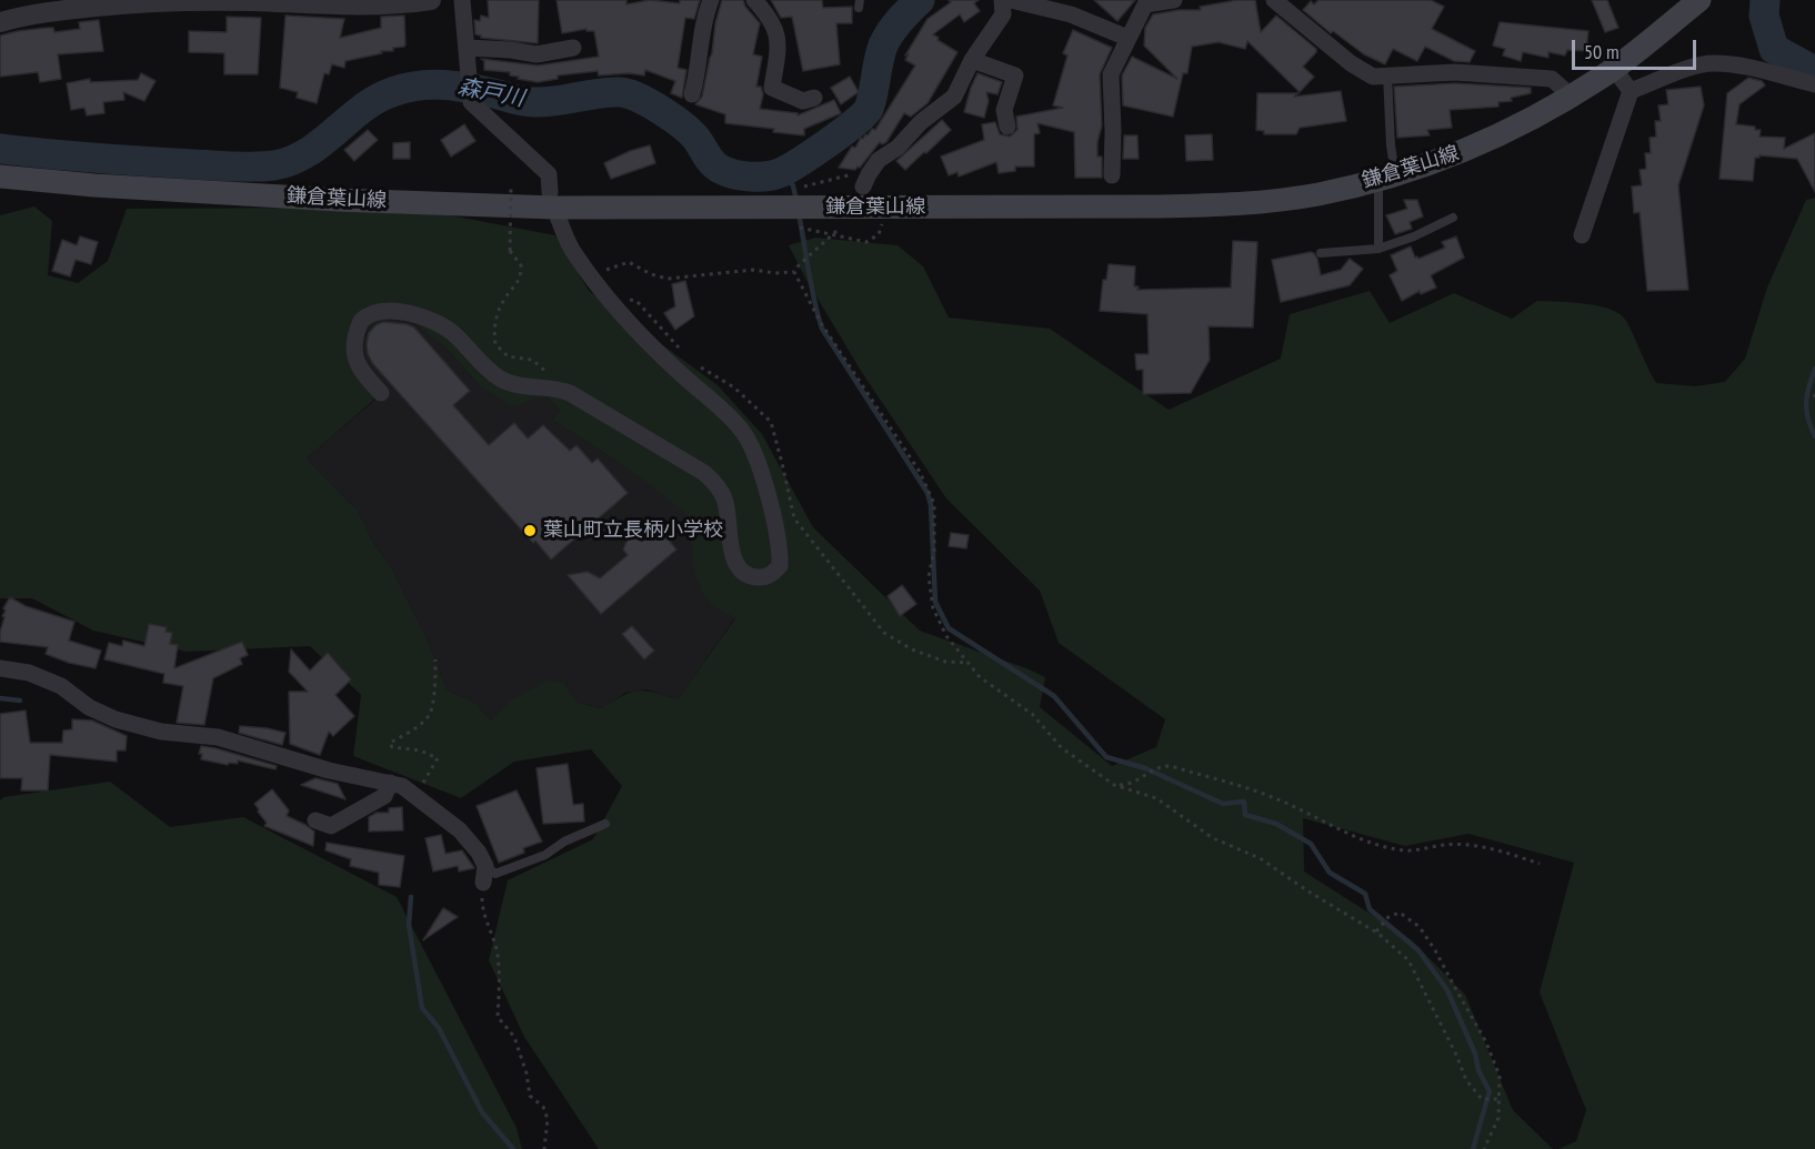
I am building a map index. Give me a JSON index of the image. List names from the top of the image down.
{
  "streets": {
    "main road": ["鎌倉葉山線"]
  },
  "water": ["森戸川"],
  "places": ["葉山町立長柄小学校"],
  "scale_bar": "50 m"
}
